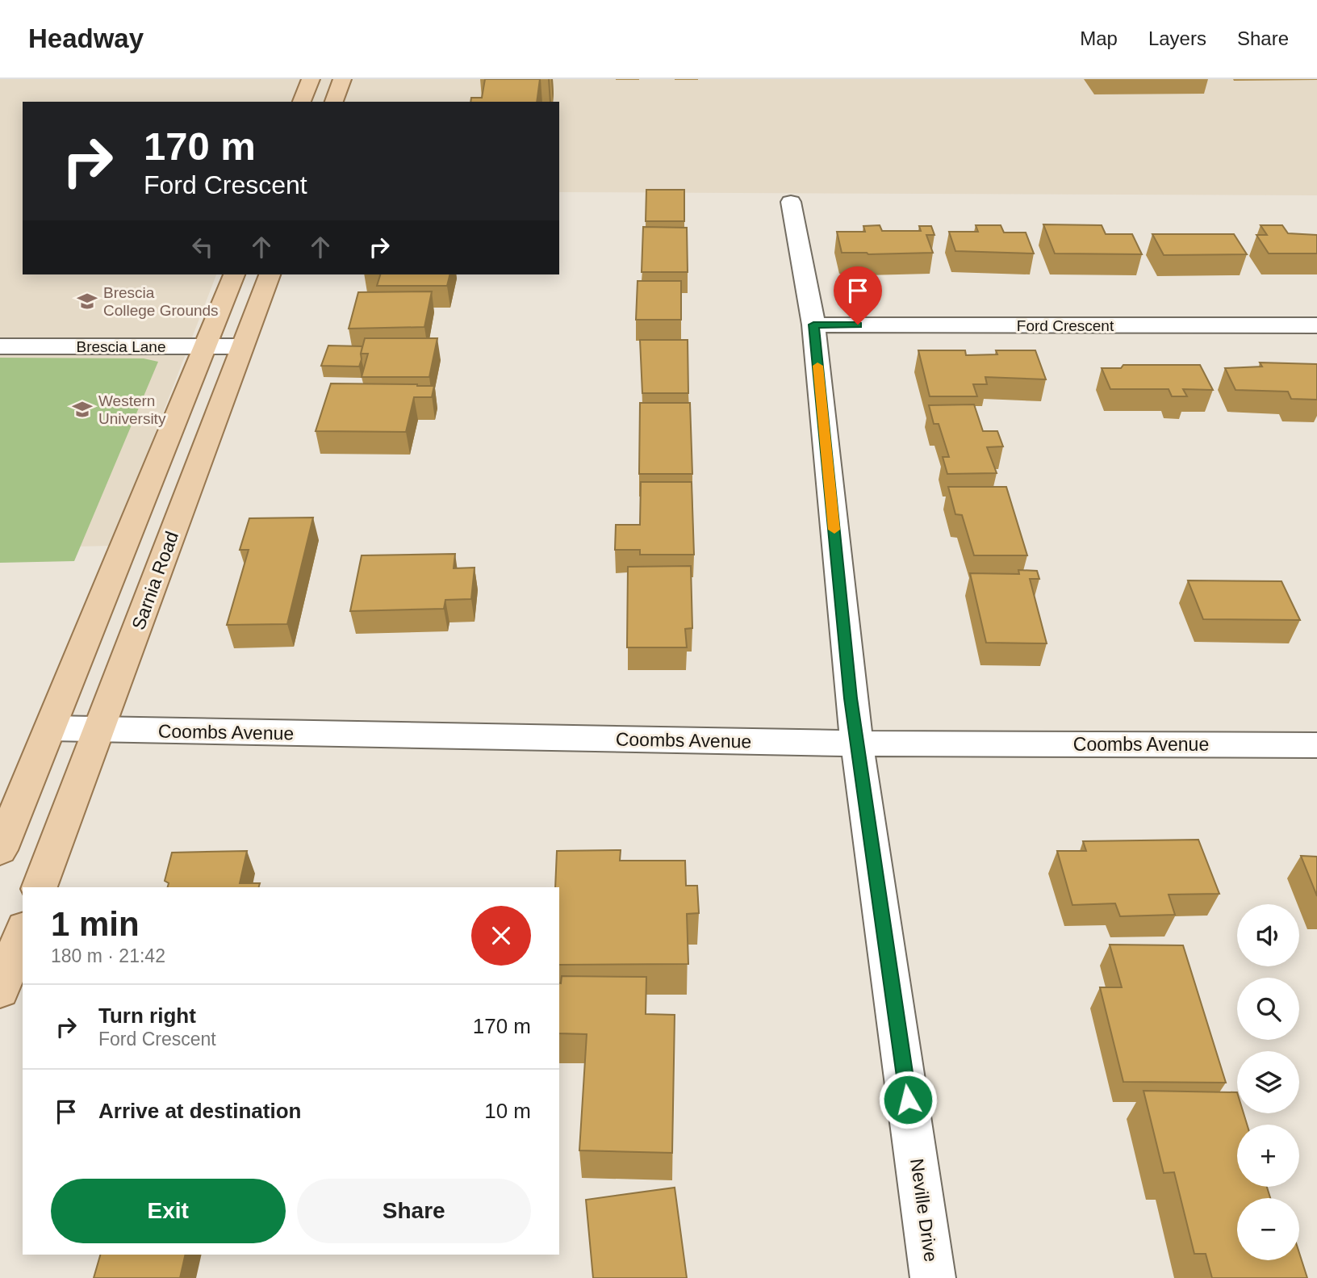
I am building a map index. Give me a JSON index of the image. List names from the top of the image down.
{
  "streets": {
    "main road": ["Sarnia Road"],
    "street": [
      "Ford Crescent",
      "Brescia Lane",
      "Coombs Avenue",
      "Neville Drive"
    ]
  },
  "crossings": [
    ["Ford Crescent", "Neville Drive"],
    ["Brescia Lane", "Sarnia Road"],
    ["Sarnia Road", "Coombs Avenue"],
    ["Coombs Avenue", "Neville Drive"]
  ],
  "places": {
    "school or university": ["Brescia College Grounds", "Western University"]
  },
  "page": {
    "header": "Headway",
    "nav": ["Map", "Layers", "Share"],
    "turn": ["170 m", "Ford Crescent"],
    "heading": ["1 min", "180 m · 21:42"],
    "map_buttons": ["+", "−"],
    "list": [
      {
        "name": "Turn right",
        "note": "Ford Crescent",
        "value": "170 m"
      },
      {
        "name": "Arrive at destination",
        "value": "10 m"
      }
    ],
    "buttons": ["Exit", "Share"]
  }
}
